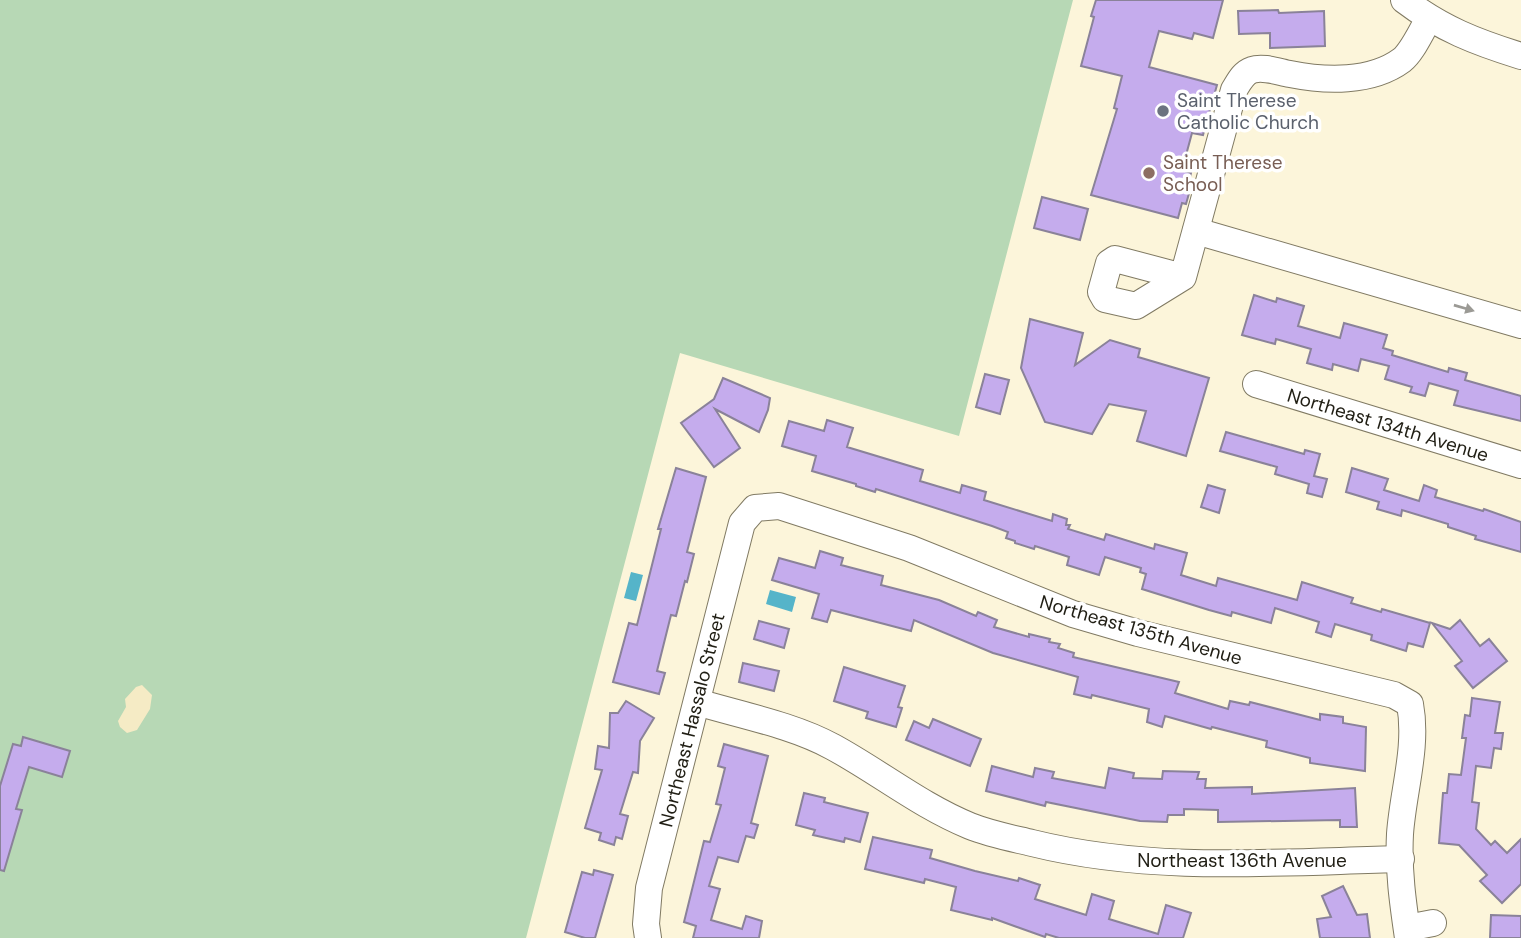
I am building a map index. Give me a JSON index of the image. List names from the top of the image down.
{
  "streets": {
    "street": [
      "Northeast 134th Avenue",
      "Northeast 135th Avenue",
      "Northeast Hassalo Street",
      "Northeast 136th Avenue"
    ]
  },
  "crossings": [
    ["Northeast 135th Avenue", "Northeast Hassalo Street"],
    ["Northeast 135th Avenue", "Northeast 136th Avenue"],
    ["Northeast Hassalo Street", "Northeast 136th Avenue"]
  ],
  "places": ["Saint Therese Catholic Church", "Saint Therese School"]
}
